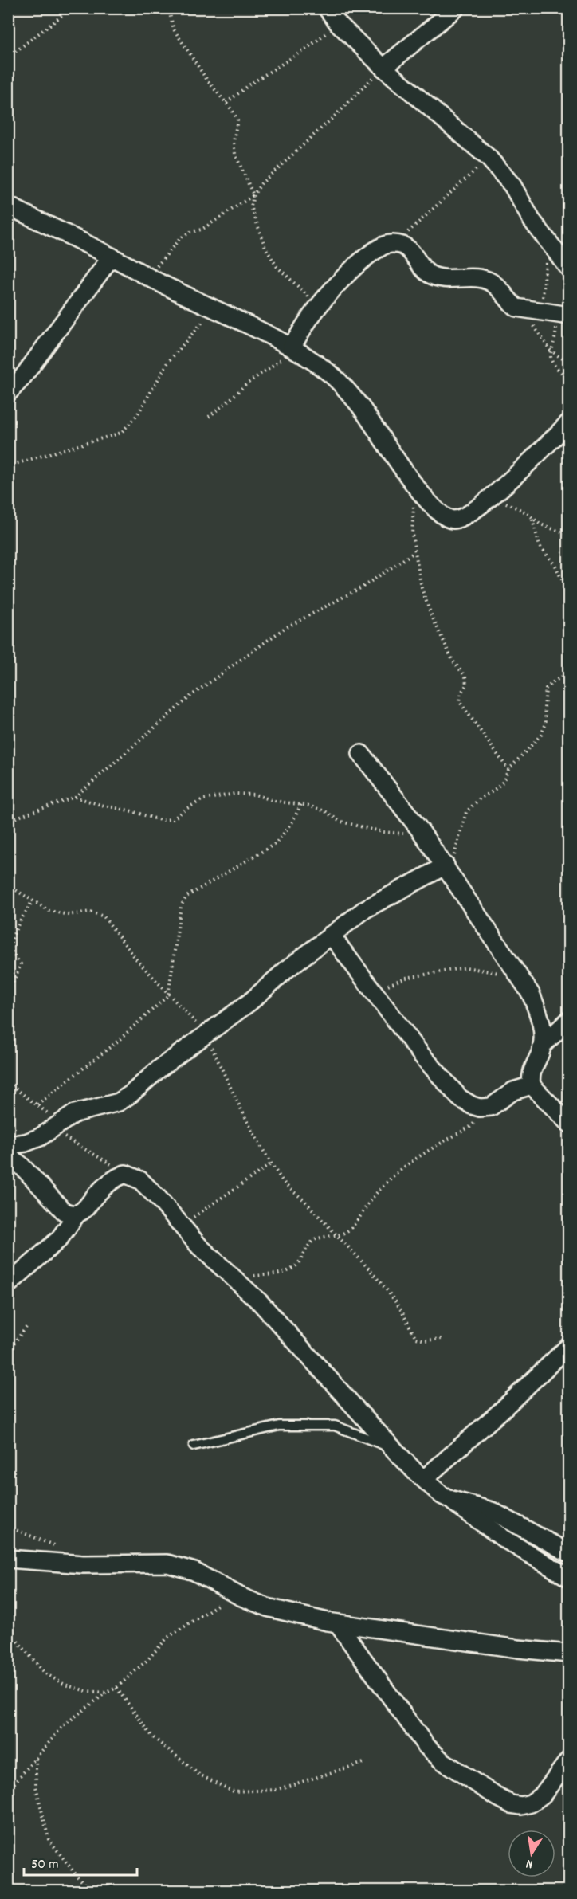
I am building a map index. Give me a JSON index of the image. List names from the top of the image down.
{
  "scale_bar": "50 m",
  "north": "bottom"
}
